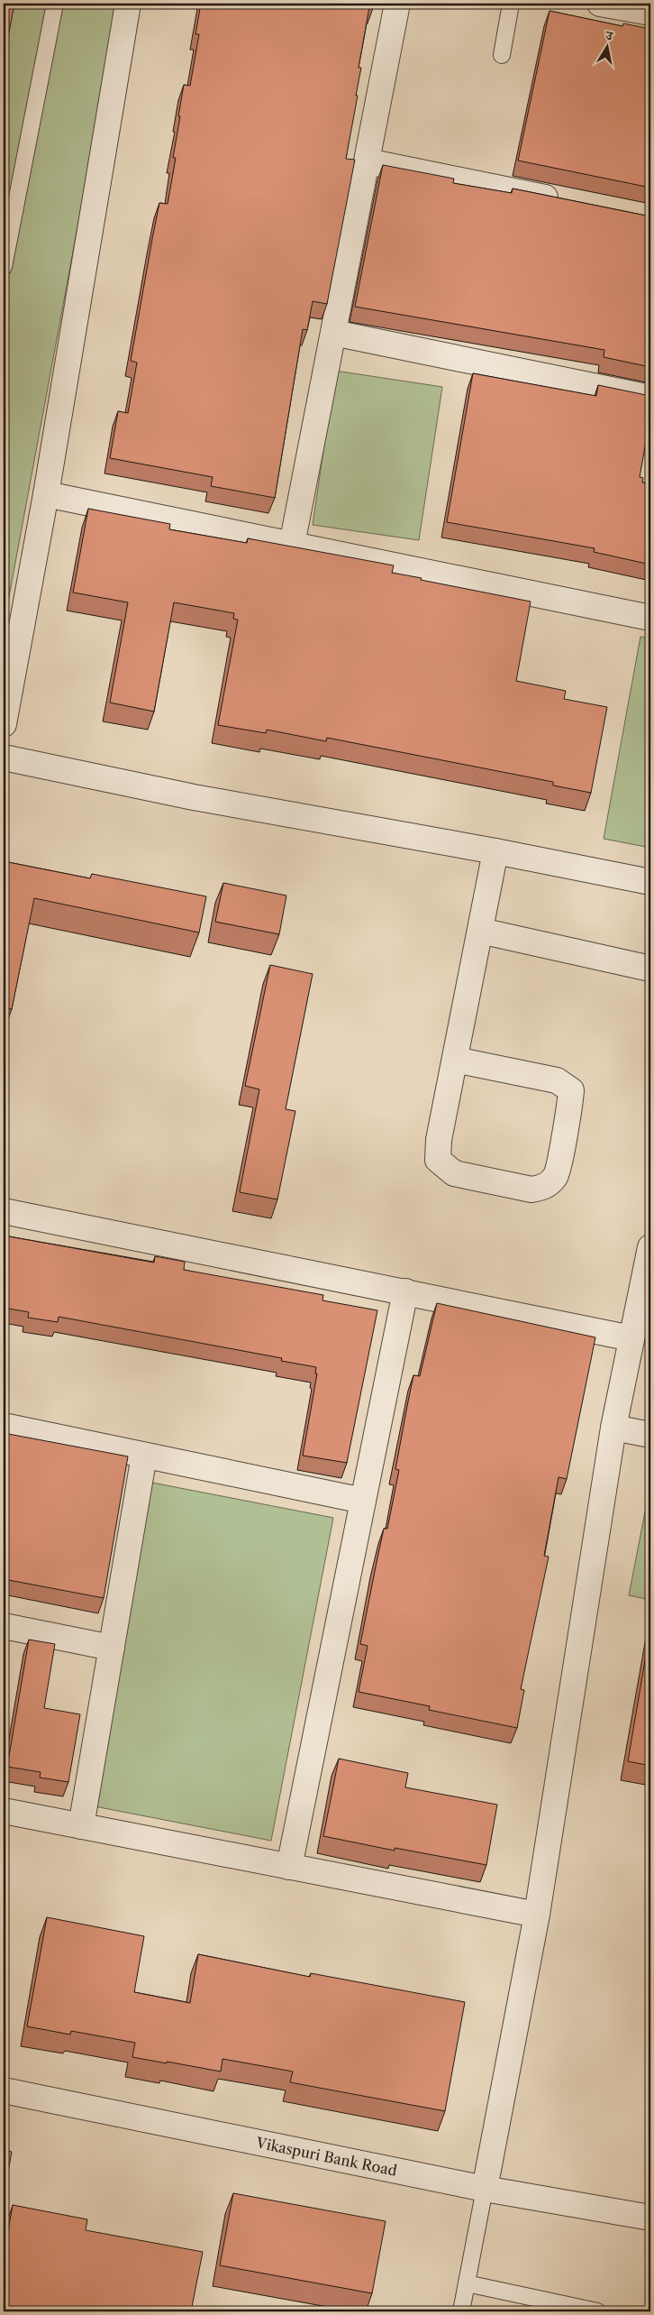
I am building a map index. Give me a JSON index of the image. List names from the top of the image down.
{
  "streets": {
    "street": ["Vikaspuri Bank Road"]
  },
  "north": "top"
}
